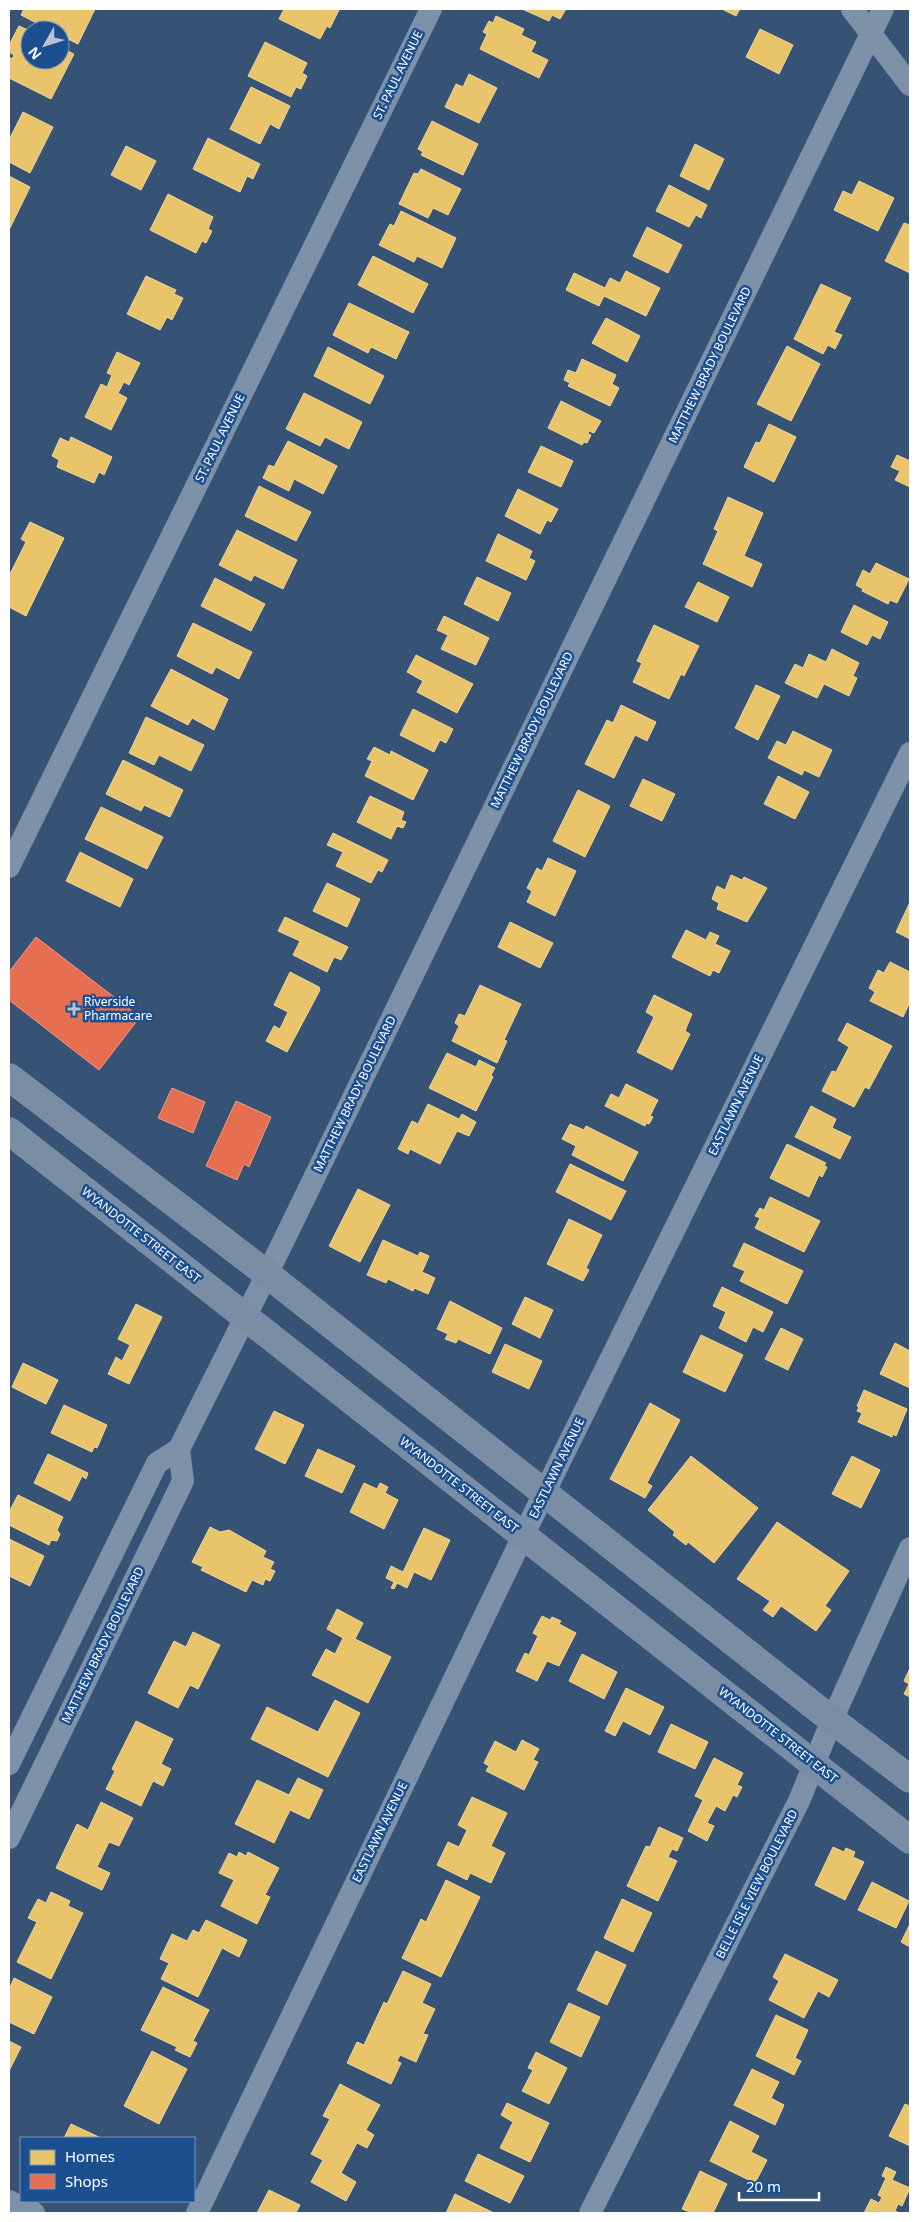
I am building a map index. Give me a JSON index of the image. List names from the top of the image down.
{
  "streets": {
    "main road": ["WYANDOTTE STREET EAST"],
    "street": [
      "ST. PAUL AVENUE",
      "MATTHEW BRADY BOULEVARD",
      "EASTLAWN AVENUE",
      "BELLE ISLE VIEW BOULEVARD"
    ]
  },
  "crossings": [
    ["MATTHEW BRADY BOULEVARD", "WYANDOTTE STREET EAST"],
    ["EASTLAWN AVENUE", "WYANDOTTE STREET EAST"],
    ["WYANDOTTE STREET EAST", "BELLE ISLE VIEW BOULEVARD"]
  ],
  "places": {
    "health": ["Riverside Pharmacare"]
  },
  "legend": ["Homes", "Shops"],
  "scale_bar": "20 m",
  "north": "bottom left"
}
